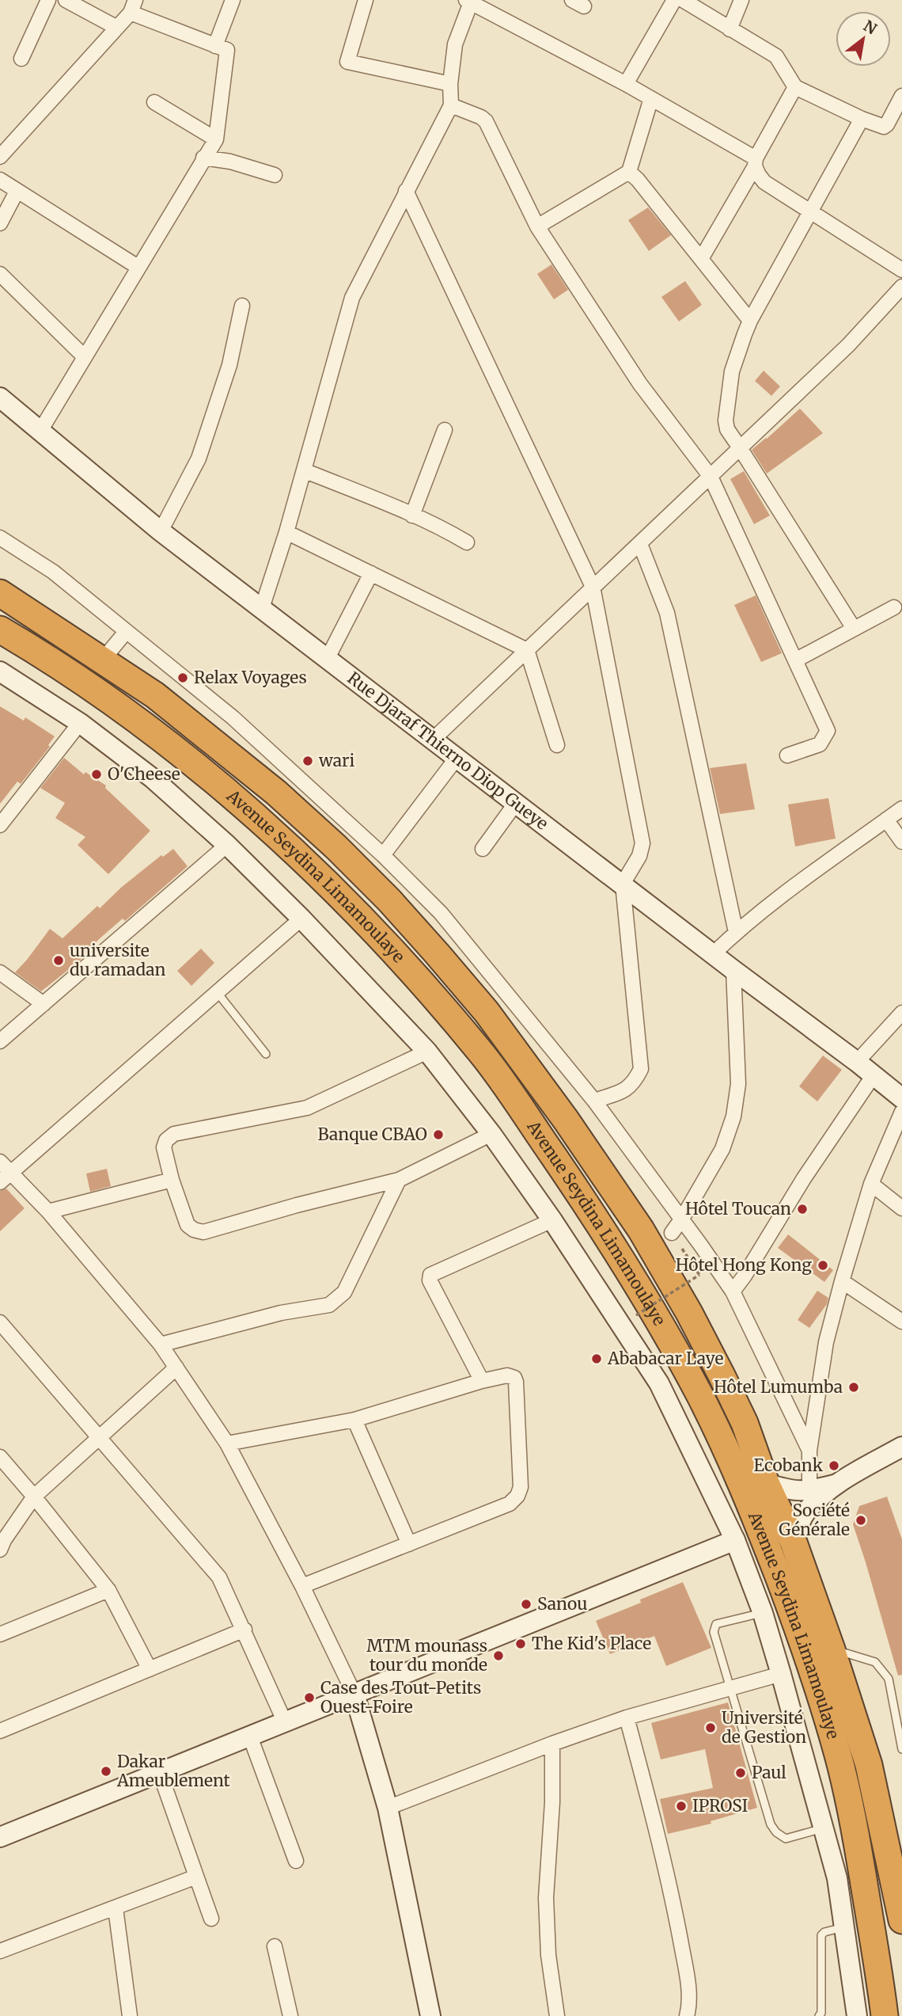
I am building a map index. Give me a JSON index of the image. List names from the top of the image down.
{
  "streets": {
    "highway": ["Avenue Seydina Limamoulaye"],
    "street": ["Rue Djaraf Thierno Diop Gueye"]
  },
  "places": [
    "Relax Voyages",
    "wari",
    "O'Cheese",
    "universite du ramadan",
    "Banque CBAO",
    "Hôtel Toucan",
    "Hôtel Hong Kong",
    "Ababacar Laye",
    "Hôtel Lumumba",
    "Ecobank",
    "Société Générale",
    "Sanou",
    "The Kid's Place",
    "MTM mounass tour du monde",
    "Case des Tout-Petits Ouest-Foire",
    "Université de Gestion",
    "Dakar Ameublement",
    "Paul",
    "IPROSI"
  ],
  "north": "top right"
}
